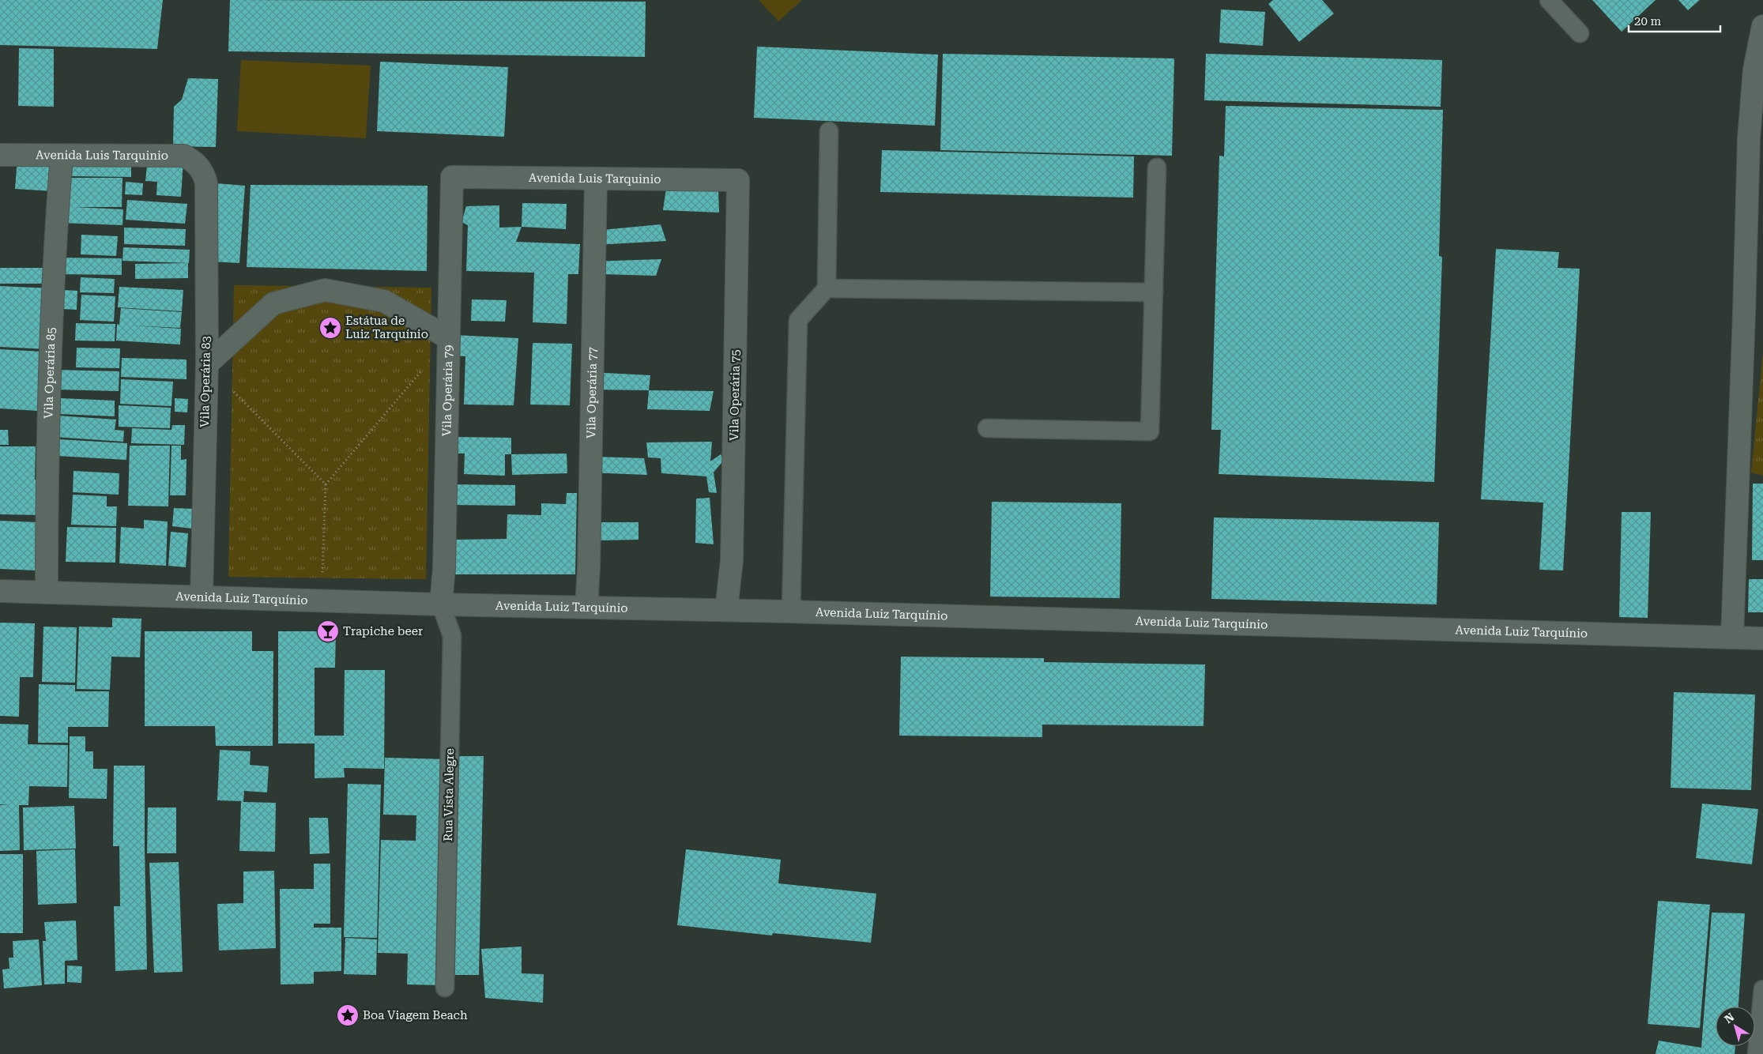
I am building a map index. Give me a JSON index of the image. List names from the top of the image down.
{
  "streets": {
    "street": [
      "Avenida Luis Tarquinio",
      "Vila Operária 85",
      "Vila Operária 83",
      "Vila Operária 79",
      "Vila Operária 77",
      "Vila Operária 75",
      "Avenida Luiz Tarquínio"
    ],
    "lane": ["Rua Vista Alegre"]
  },
  "crossings": [
    ["Avenida Luis Tarquinio", "Vila Operária 85"],
    ["Avenida Luis Tarquinio", "Vila Operária 83"],
    ["Avenida Luis Tarquinio", "Vila Operária 79"],
    ["Avenida Luis Tarquinio", "Vila Operária 77"],
    ["Avenida Luis Tarquinio", "Vila Operária 75"],
    ["Vila Operária 85", "Avenida Luiz Tarquínio"],
    ["Vila Operária 83", "Avenida Luiz Tarquínio"],
    ["Vila Operária 79", "Avenida Luiz Tarquínio"],
    ["Vila Operária 79", "Rua Vista Alegre"],
    ["Vila Operária 77", "Avenida Luiz Tarquínio"],
    ["Vila Operária 75", "Avenida Luiz Tarquínio"],
    ["Avenida Luiz Tarquínio", "Rua Vista Alegre"]
  ],
  "places": {
    "place": ["Estátua de Luiz Tarquínio", "Boa Viagem Beach"],
    "bar": ["Trapiche beer"]
  },
  "scale_bar": "20 m",
  "north": "top left"
}
